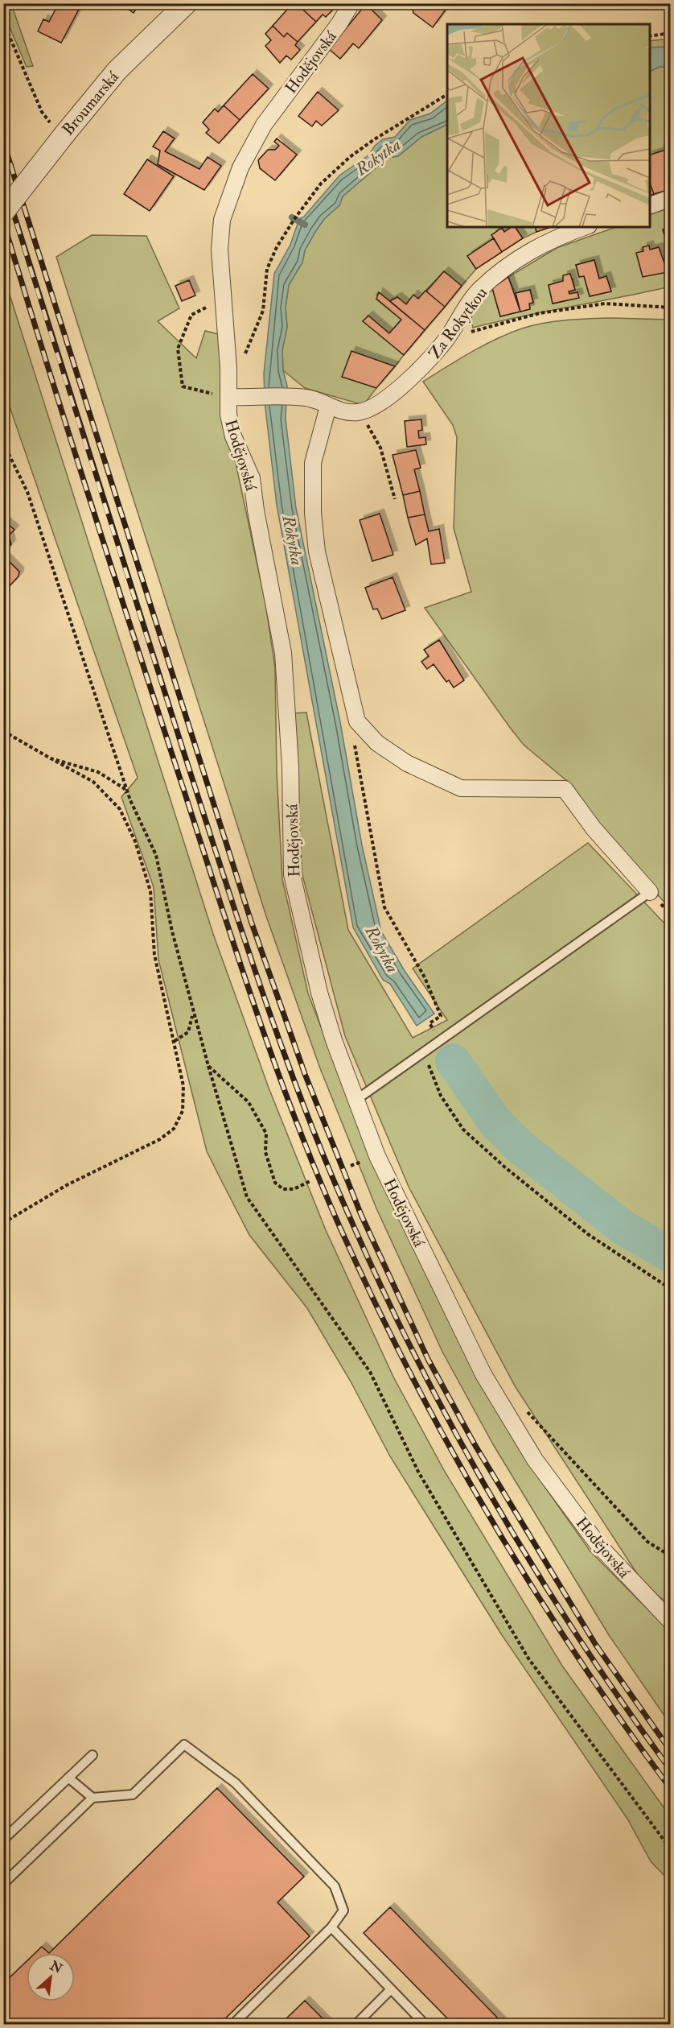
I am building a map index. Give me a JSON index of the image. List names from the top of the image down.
{
  "streets": {
    "street": ["Hodějovská", "Broumarská", "Za Rokytkou"]
  },
  "water": ["Rokytka"],
  "north": "top right"
}
